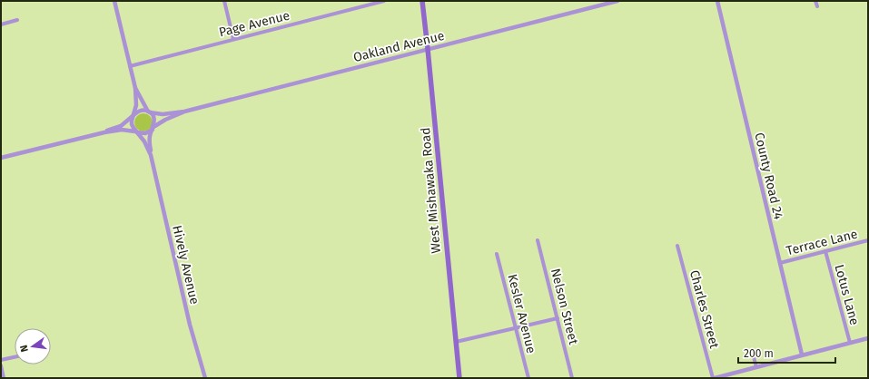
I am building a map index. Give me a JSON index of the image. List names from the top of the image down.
{
  "streets": {
    "main road": ["West Mishawaka Road"],
    "street": [
      "Page Avenue",
      "Oakland Avenue",
      "County Road 24",
      "Terrace Lane",
      "Hively Avenue",
      "Lotus Lane",
      "Nelson Street",
      "Charles Street",
      "Kesler Avenue"
    ]
  },
  "crossings": [
    ["Oakland Avenue", "West Mishawaka Road"],
    ["Oakland Avenue", "Hively Avenue"],
    ["County Road 24", "Terrace Lane"],
    ["Terrace Lane", "Lotus Lane"]
  ],
  "scale_bar": "200 m",
  "north": "left"
}
